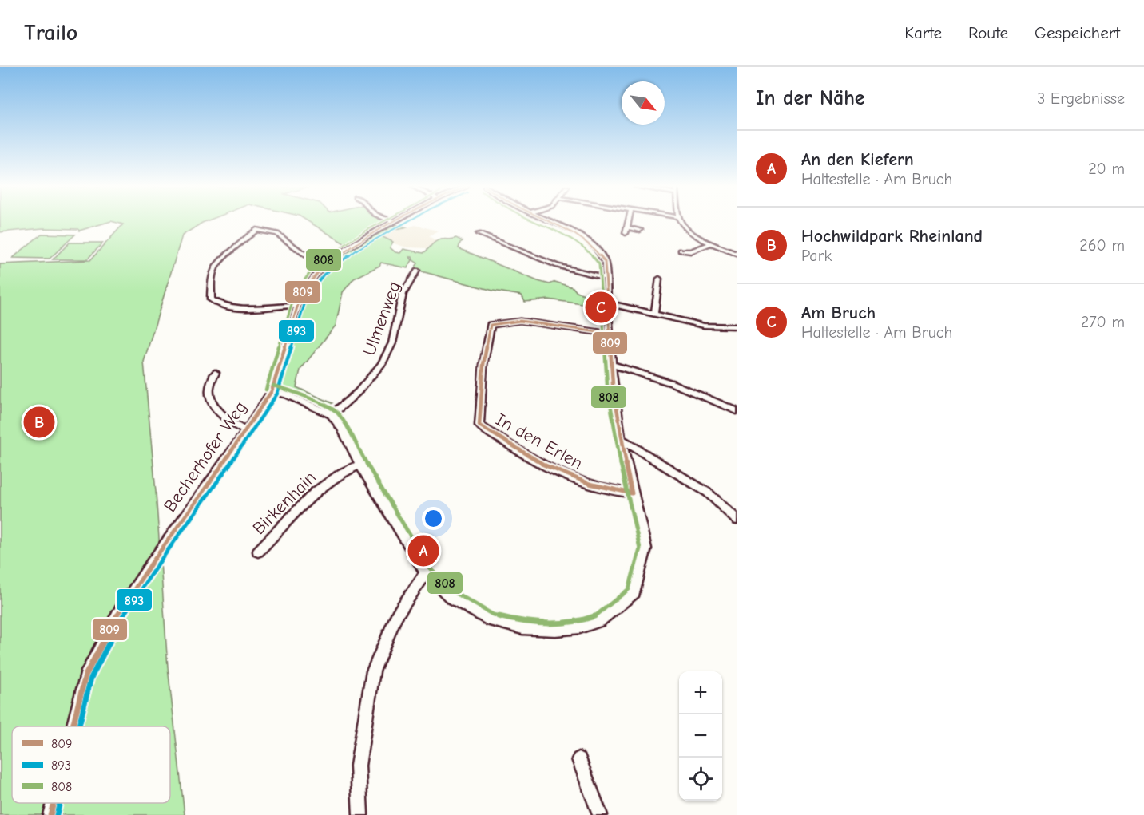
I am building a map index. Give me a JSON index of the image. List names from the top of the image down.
{
  "streets": {
    "street": [
      "Ulmenweg",
      "In den Erlen",
      "Becherhofer Weg",
      "Birkenhain"
    ]
  },
  "lines": ["transit line 809", "transit line 893", "transit line 808"],
  "legend": ["809", "893", "808"],
  "north": "bottom right",
  "page": {
    "header": "Trailo",
    "nav": ["Karte", "Route", "Gespeichert"],
    "heading": ["In der Nähe", "3 Ergebnisse"],
    "list": [
      {
        "mark": "A",
        "name": "An den Kiefern",
        "note": "Haltestelle · Am Bruch",
        "value": "20 m"
      },
      {
        "mark": "B",
        "name": "Hochwildpark Rheinland",
        "note": "Park",
        "value": "260 m"
      },
      {
        "mark": "C",
        "name": "Am Bruch",
        "note": "Haltestelle · Am Bruch",
        "value": "270 m"
      }
    ],
    "pins": ["C", "B", "A"],
    "map_buttons": ["+", "−"]
  }
}
